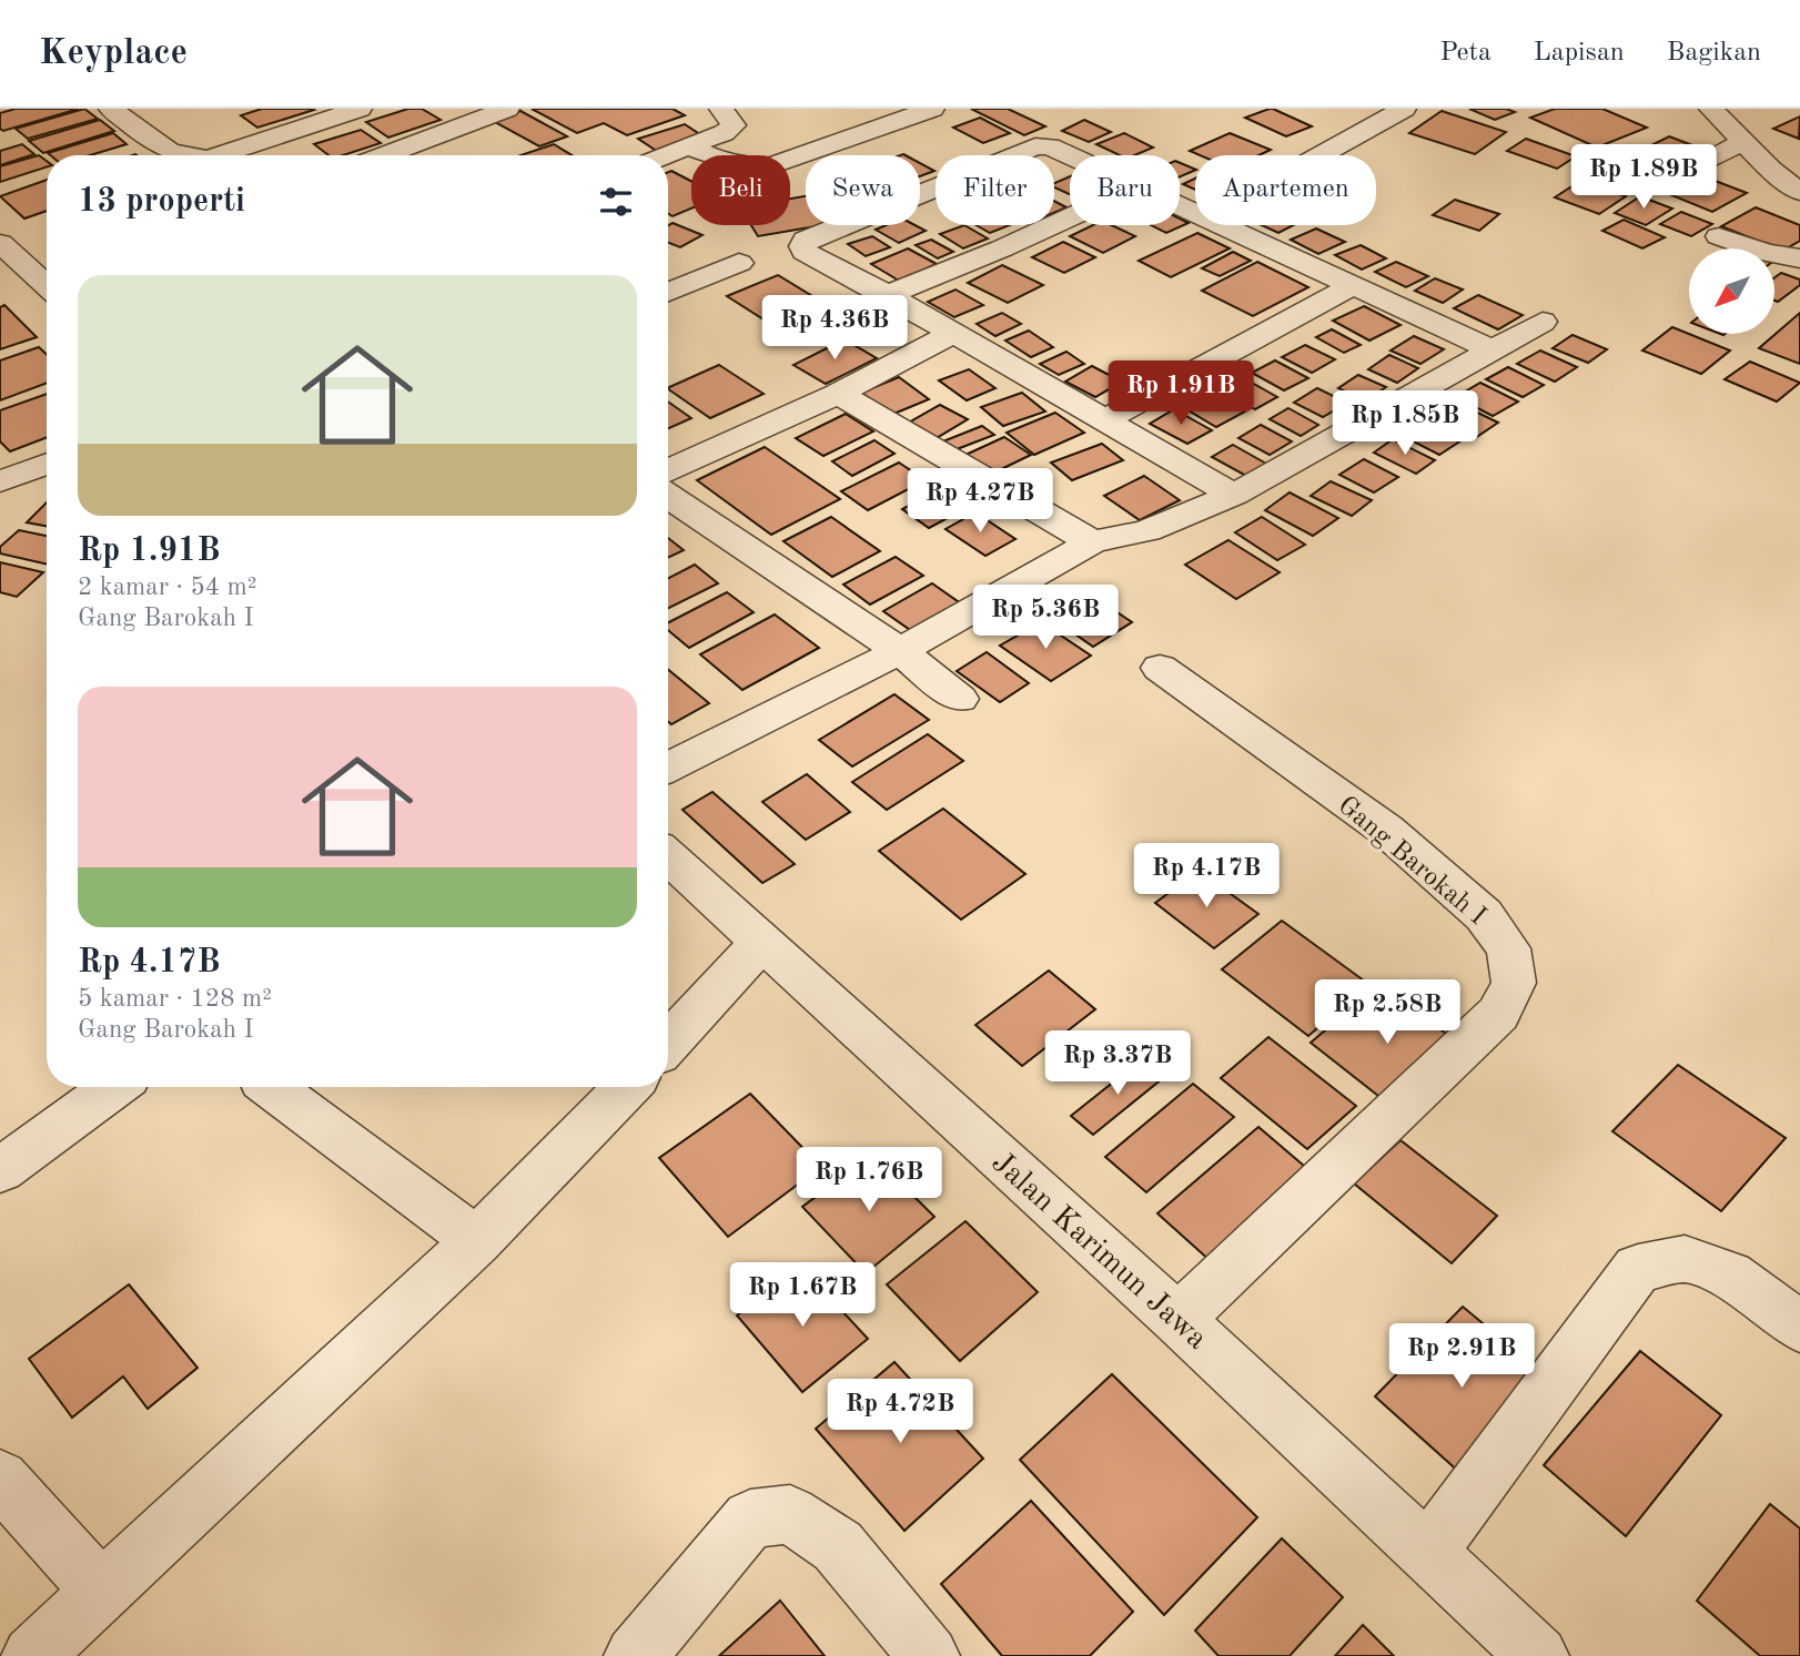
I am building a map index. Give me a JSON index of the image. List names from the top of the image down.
{
  "streets": {
    "street": ["Gang Barokah I", "Jalan Karimun Jawa"]
  },
  "crossings": [
    ["Gang Barokah I", "Jalan Karimun Jawa"]
  ],
  "north": "bottom left",
  "page": {
    "header": "Keyplace",
    "nav": ["Peta", "Lapisan", "Bagikan"],
    "price": [
      "Rp 1.89B",
      "Rp 4.36B",
      "Rp 1.91B",
      "Rp 1.85B",
      "Rp 4.27B",
      "Rp 5.36B",
      "Rp 4.17B",
      "Rp 2.58B",
      "Rp 3.37B",
      "Rp 1.76B",
      "Rp 1.67B",
      "Rp 2.91B",
      "Rp 4.72B"
    ],
    "chip": [
      "Beli",
      "Sewa",
      "Filter",
      "Baru",
      "Apartemen"
    ],
    "heading": "13 properti",
    "list": [
      {
        "name": "Rp 1.91B",
        "note": "2 kamar · 54 m² · Gang Barokah I"
      },
      {
        "name": "Rp 4.17B",
        "note": "5 kamar · 128 m² · Gang Barokah I"
      }
    ]
  }
}
